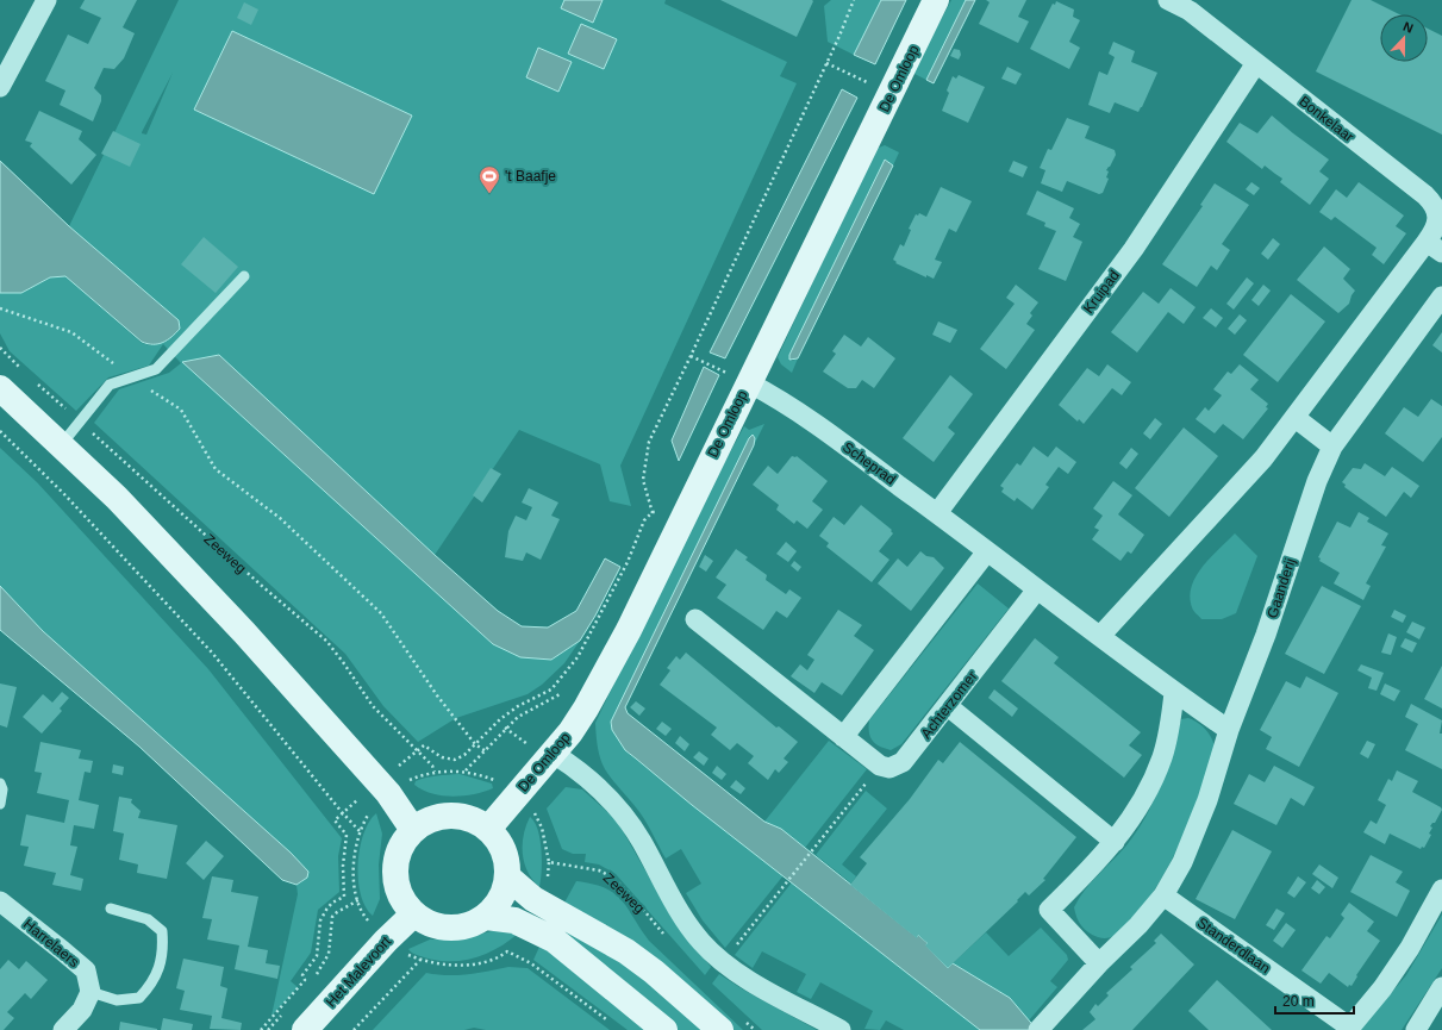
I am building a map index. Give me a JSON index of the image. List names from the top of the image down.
{
  "streets": {
    "street": [
      "De Omloop",
      "Bonkelaar",
      "Kruipad",
      "Scheprad",
      "Gaanderij",
      "Achterzomer",
      "Harrelaers",
      "Standerdlaan",
      "Het Malevoort"
    ],
    "path": ["Zeeweg"]
  },
  "crossings": [
    ["De Omloop", "Scheprad"],
    ["De Omloop", "Zeeweg"],
    ["De Omloop", "Het Malevoort"],
    ["Bonkelaar", "Kruipad"],
    ["Kruipad", "Scheprad"],
    ["Gaanderij", "Standerdlaan"]
  ],
  "places": {
    "sports": ["'t Baafje"]
  },
  "scale_bar": "20 m",
  "north": "top"
}
